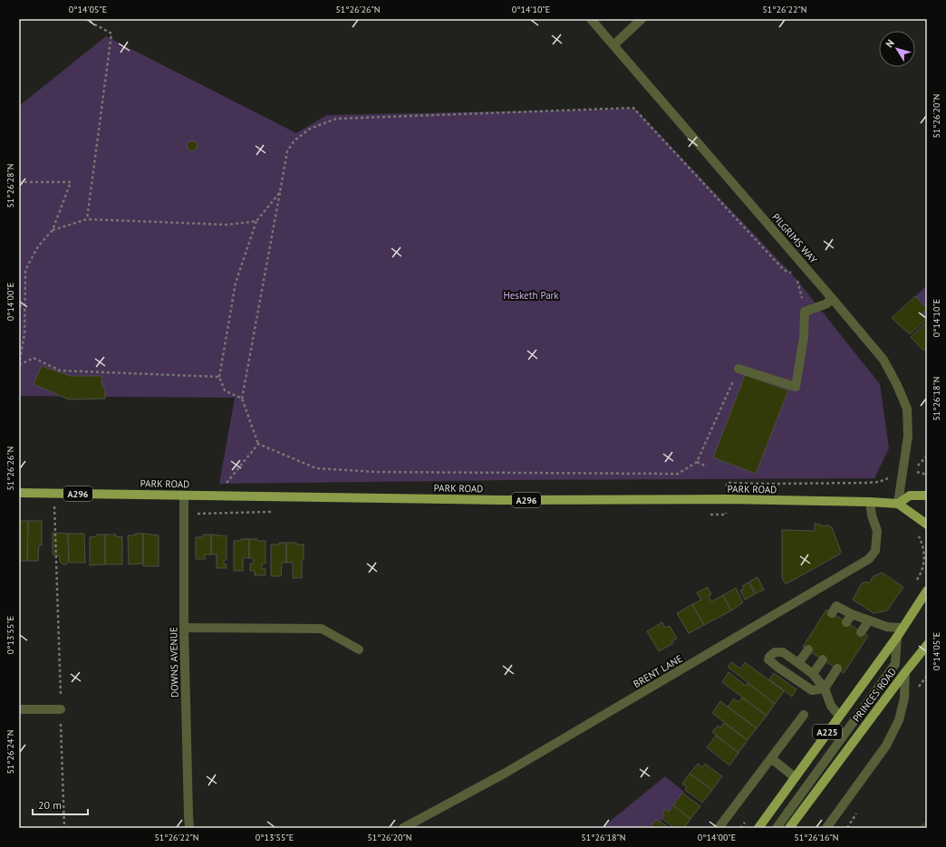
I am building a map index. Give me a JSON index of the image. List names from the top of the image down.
{
  "streets": {
    "main road": [
      "PARK ROAD",
      "A296",
      "PRINCES ROAD",
      "A225"
    ],
    "street": ["PILGRIMS WAY", "DOWNS AVENUE", "BRENT LANE"]
  },
  "crossings": [
    ["PILGRIMS WAY", "PARK ROAD"],
    ["PARK ROAD", "DOWNS AVENUE"],
    ["PARK ROAD", "BRENT LANE"]
  ],
  "parks": ["Hesketh Park"],
  "scale_bar": "20 m",
  "north": "top left",
  "coordinates": [
    "0°14'05\"E",
    "51°26'26\"N",
    "0°14'10\"E",
    "51°26'22\"N",
    "51°26'20\"N",
    "51°26'28\"N",
    "0°14'00\"E",
    "51°26'18\"N",
    "0°13'55\"E",
    "51°26'24\"N",
    "51°26'16\"N"
  ]
}
